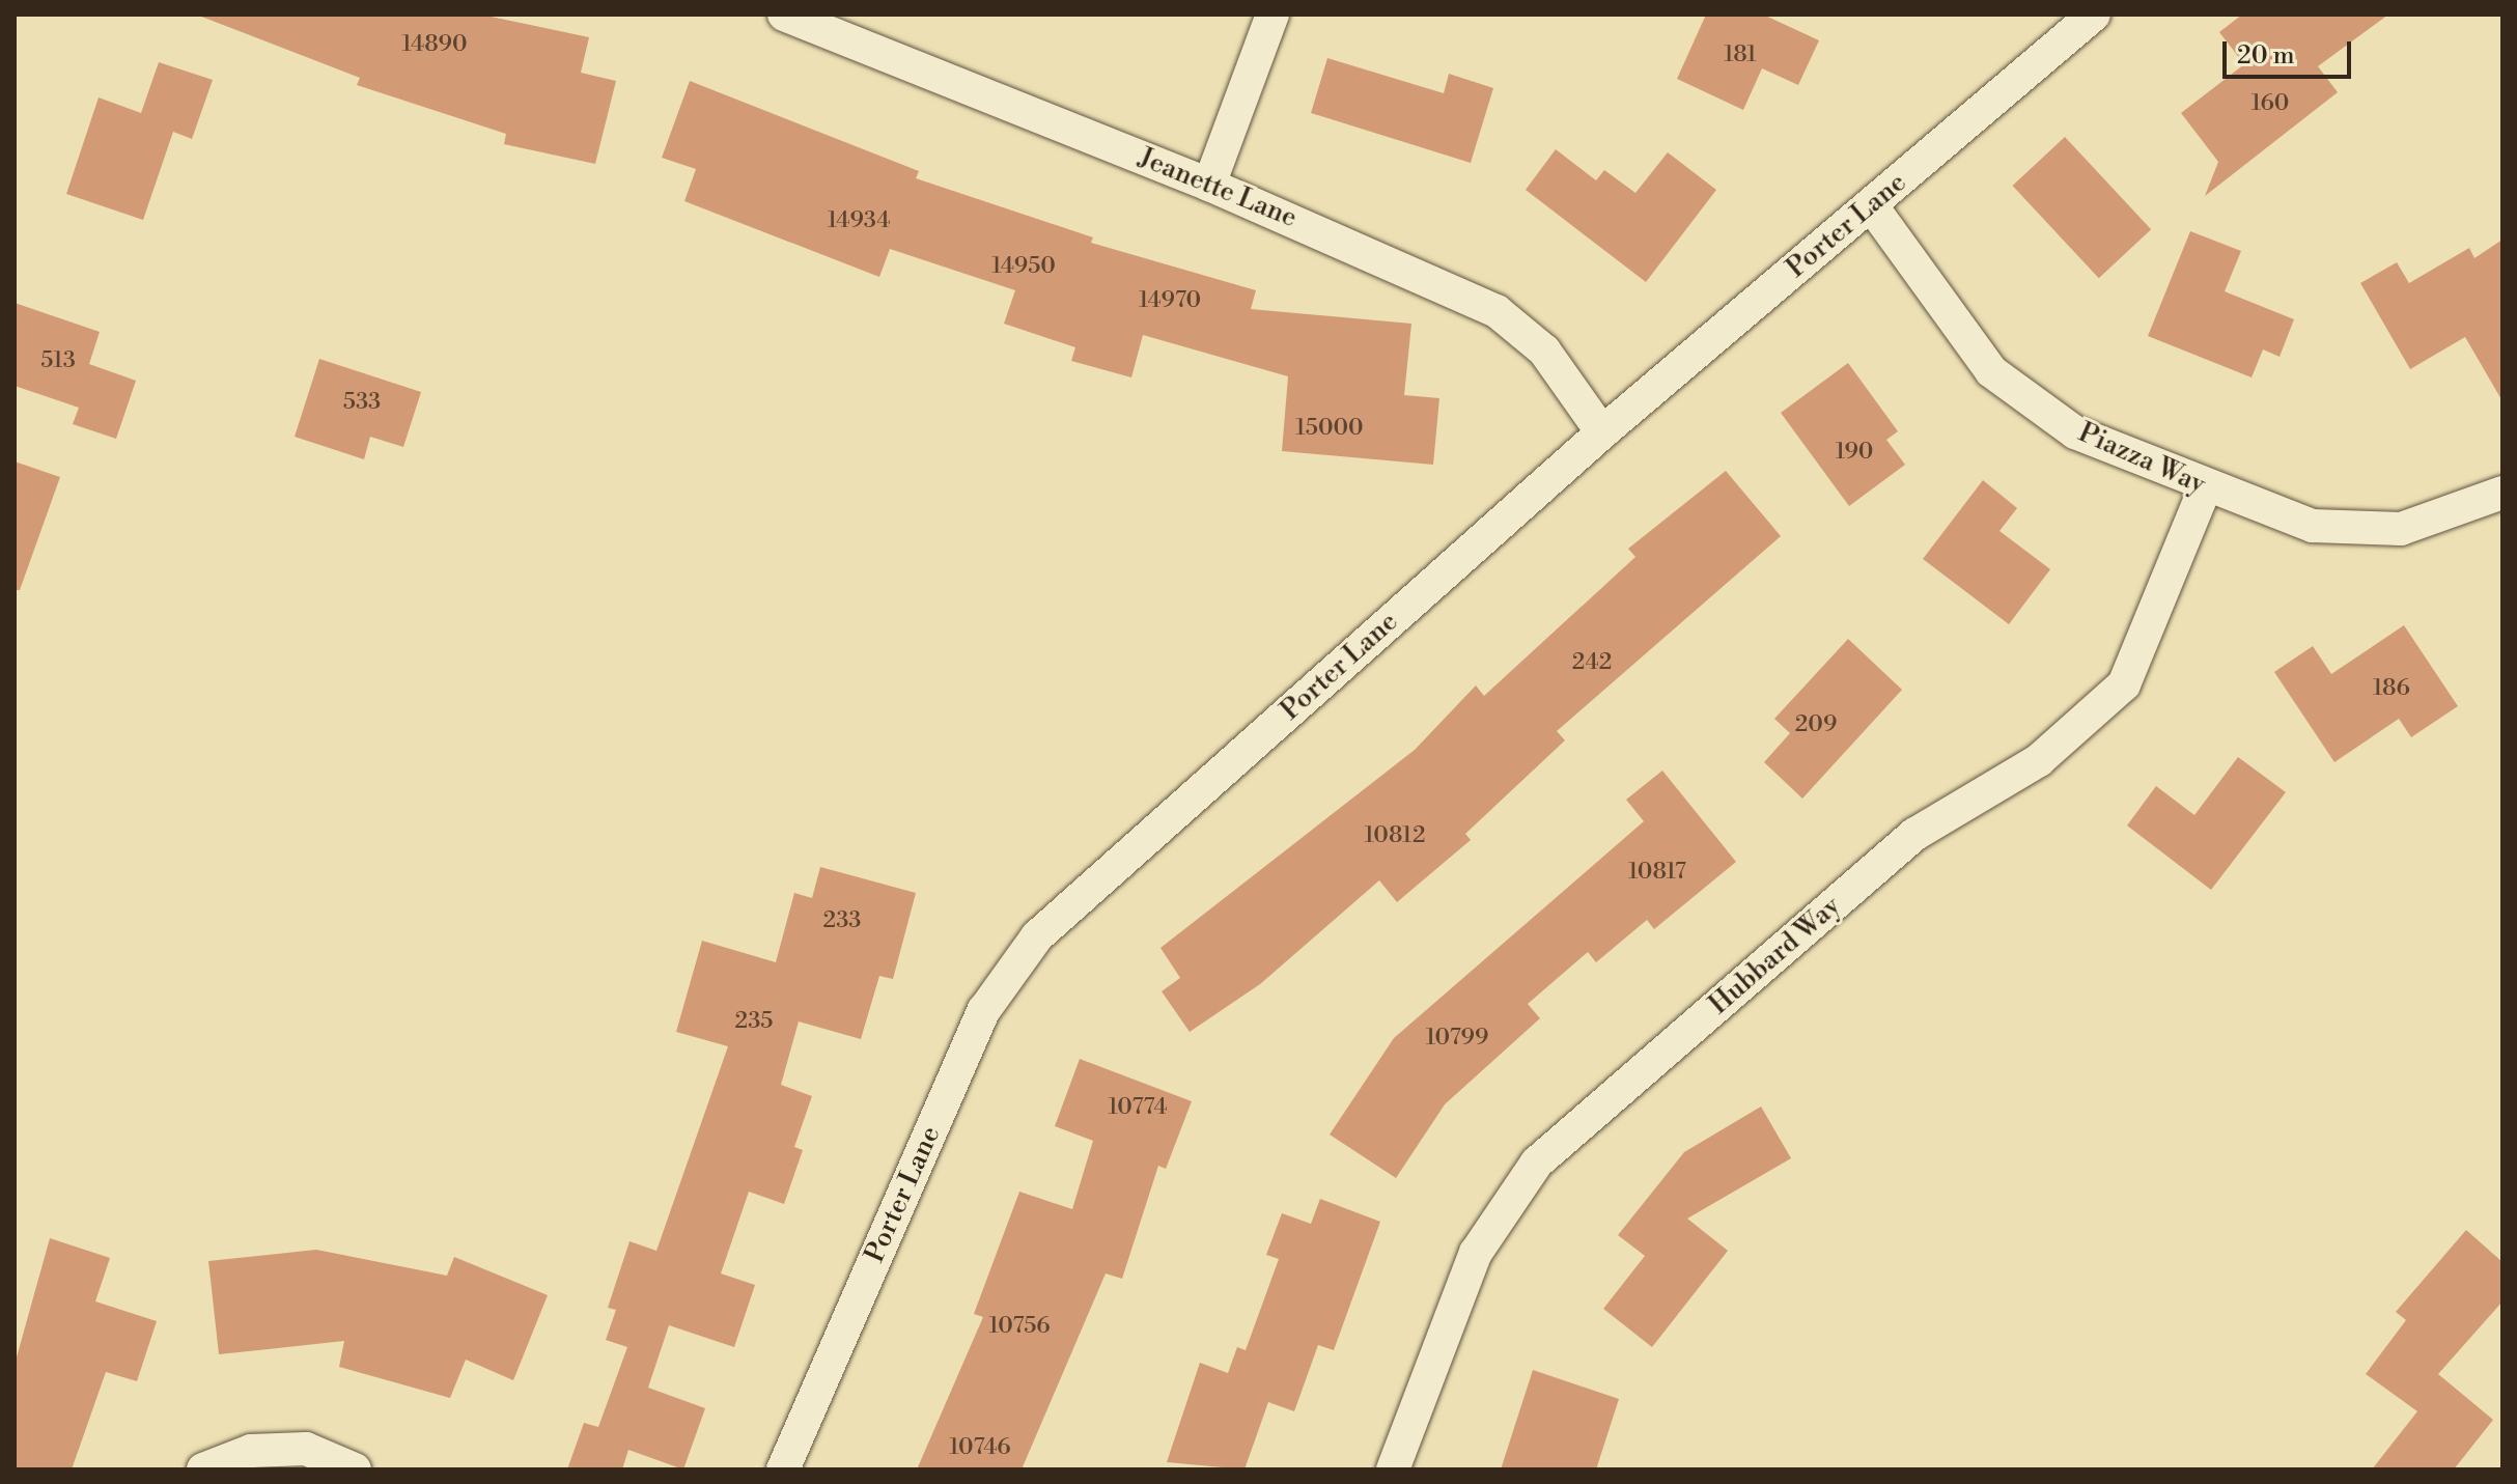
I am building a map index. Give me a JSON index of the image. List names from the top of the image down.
{
  "streets": {
    "street": [
      "Jeanette Lane",
      "Porter Lane",
      "Piazza Way",
      "Hubbard Way"
    ]
  },
  "crossings": [
    ["Jeanette Lane", "Porter Lane"],
    ["Porter Lane", "Piazza Way"],
    ["Piazza Way", "Hubbard Way"]
  ],
  "house_numbers": [
    "14890",
    "181",
    "160",
    "14934",
    "14950",
    "14970",
    "513",
    "533",
    "15000",
    "190",
    "242",
    "186",
    "209",
    "10812",
    "10817",
    "233",
    "235",
    "10799",
    "10774",
    "10756",
    "10746"
  ],
  "scale_bar": "20 m"
}
